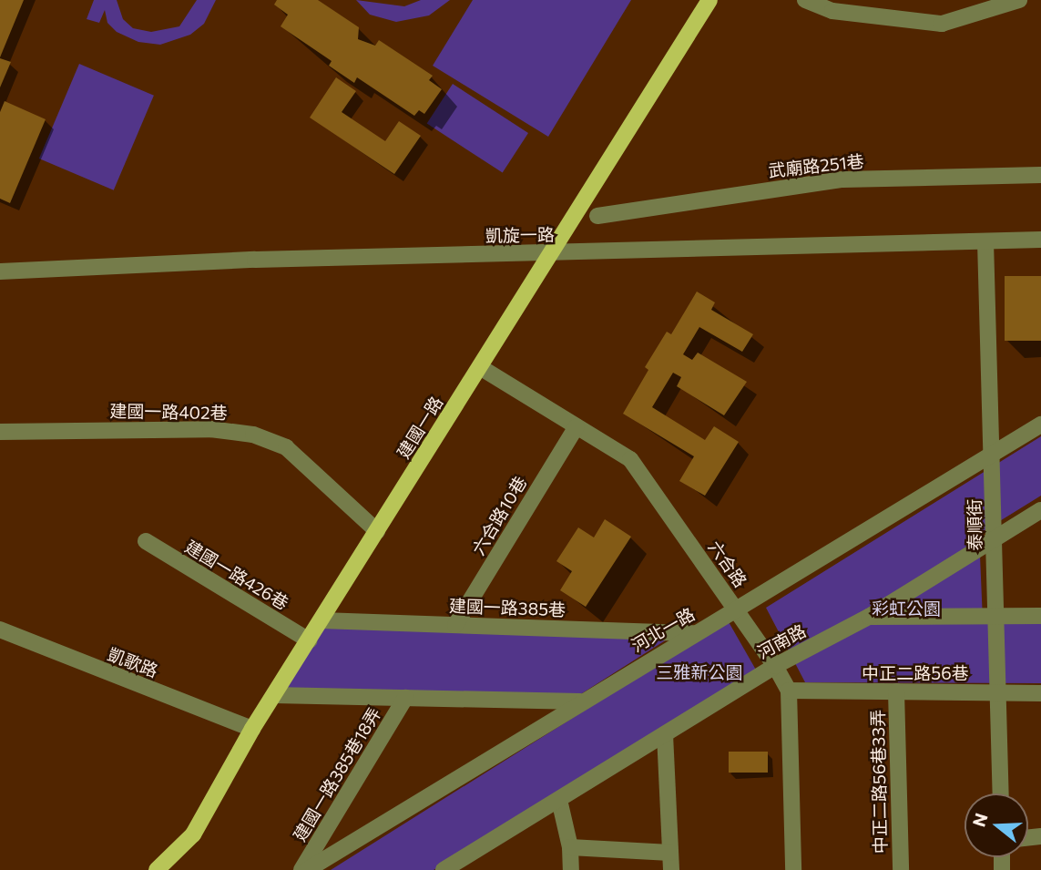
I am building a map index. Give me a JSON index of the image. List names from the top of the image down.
{
  "streets": {
    "main road": ["建國一路"],
    "street": [
      "武廟路251巷",
      "凱旋一路",
      "建國一路402巷",
      "六合路10巷",
      "泰順街",
      "六合路",
      "建國一路426巷",
      "建國一路385巷",
      "河北一路",
      "河南路",
      "凱歌路",
      "中正二路56巷",
      "建國一路385巷18弄",
      "中正二路56巷33弄"
    ]
  },
  "crossings": [
    ["凱旋一路", "建國一路"],
    ["凱旋一路", "泰順街"],
    ["建國一路402巷", "建國一路"],
    ["建國一路", "六合路"],
    ["建國一路", "建國一路426巷"],
    ["建國一路", "建國一路385巷"],
    ["建國一路", "凱歌路"],
    ["六合路10巷", "六合路"],
    ["六合路10巷", "建國一路385巷"],
    ["泰順街", "河北一路"],
    ["泰順街", "河南路"],
    ["泰順街", "中正二路56巷"],
    ["六合路", "河北一路"],
    ["六合路", "河南路"],
    ["六合路", "中正二路56巷"],
    ["建國一路385巷", "河北一路"],
    ["中正二路56巷", "中正二路56巷33弄"]
  ],
  "parks": ["彩虹公園", "三雅新公園"],
  "north": "left"
}
